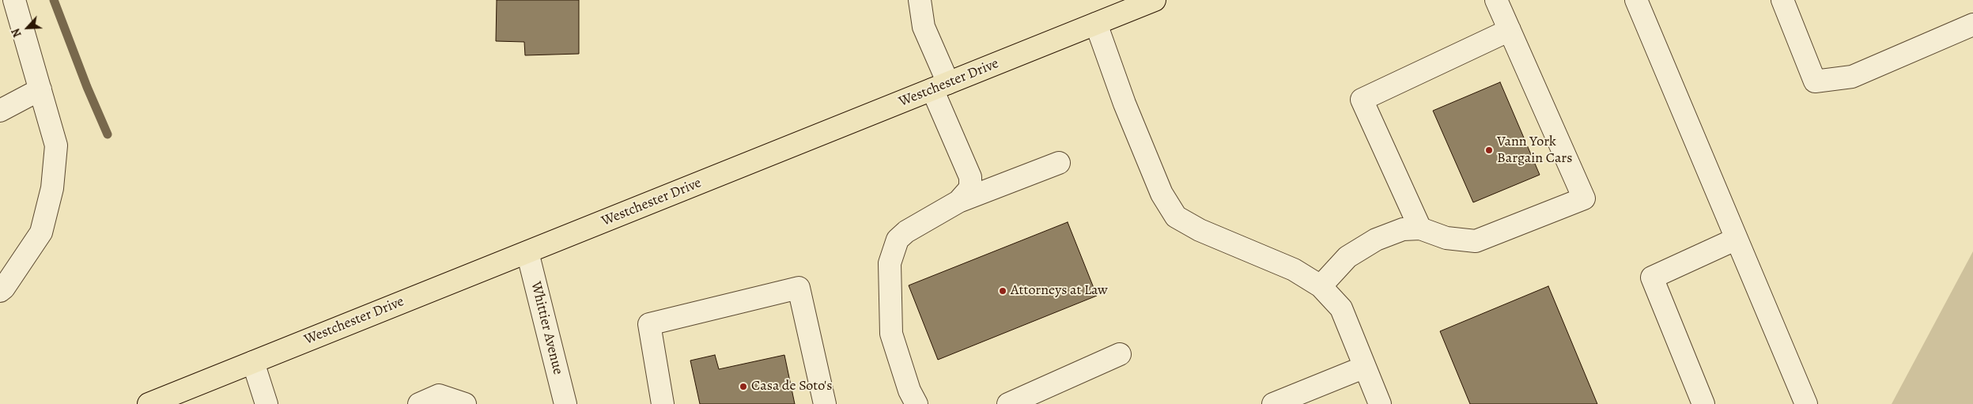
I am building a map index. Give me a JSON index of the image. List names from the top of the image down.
{
  "streets": {
    "main road": ["Westchester Drive"],
    "street": ["Whittier Avenue"]
  },
  "crossings": [
    ["Westchester Drive", "Whittier Avenue"]
  ],
  "places": ["Vann York Bargain Cars", "Attorneys at Law", "Casa de Soto's"],
  "north": "bottom left"
}
